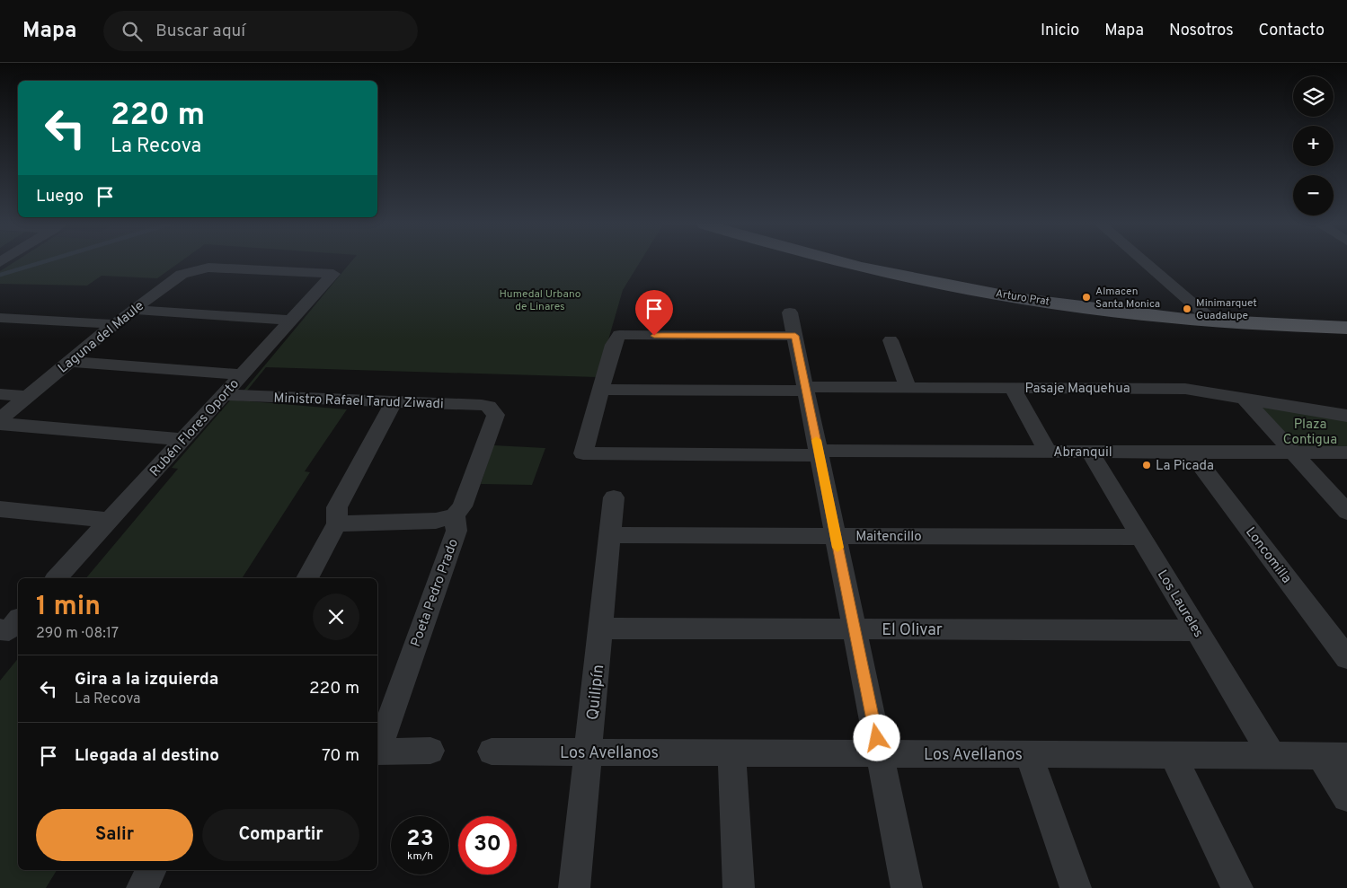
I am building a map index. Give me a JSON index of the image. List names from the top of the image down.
{
  "streets": {
    "main road": ["Arturo Prat"],
    "street": [
      "Laguna del Maule",
      "Pasaje Maquehua",
      "Ministro Rafael Tarud Ziwadi",
      "Rubén Flores Oporto",
      "Abranquil",
      "Maitencillo",
      "Loncomilla",
      "Poeta Pedro Prado",
      "Los Laureles",
      "El Olivar",
      "Quilipín",
      "Los Avellanos"
    ]
  },
  "crossings": [
    ["Laguna del Maule", "Rubén Flores Oporto"],
    ["Pasaje Maquehua", "Abranquil"],
    ["Ministro Rafael Tarud Ziwadi", "Rubén Flores Oporto"],
    ["Ministro Rafael Tarud Ziwadi", "Poeta Pedro Prado"],
    ["Abranquil", "Loncomilla"],
    ["Abranquil", "Los Laureles"],
    ["Maitencillo", "Los Laureles"],
    ["Maitencillo", "Quilipín"],
    ["Los Laureles", "El Olivar"],
    ["Los Laureles", "Los Avellanos"],
    ["El Olivar", "Quilipín"],
    ["Quilipín", "Los Avellanos"]
  ],
  "parks": ["Humedal Urbano de Linares", "Plaza Contigua"],
  "places": ["Almacen Santa Monica", "Minimarquet Guadalupe", "La Picada"],
  "page": {
    "header": "Mapa",
    "search": "Buscar aquí",
    "nav": [
      "Inicio",
      "Mapa",
      "Nosotros",
      "Contacto"
    ],
    "map_buttons": ["+", "−"],
    "turn": ["220 m", "La Recova"],
    "then": "Luego",
    "heading": ["1 min", "290 m · 08:17"],
    "list": [
      {
        "name": "Gira a la izquierda",
        "note": "La Recova",
        "value": "220 m"
      },
      {
        "name": "Llegada al destino",
        "value": "70 m"
      }
    ],
    "buttons": ["Salir", "Compartir"],
    "speed": "23 km/h",
    "limit": "30"
  }
}
